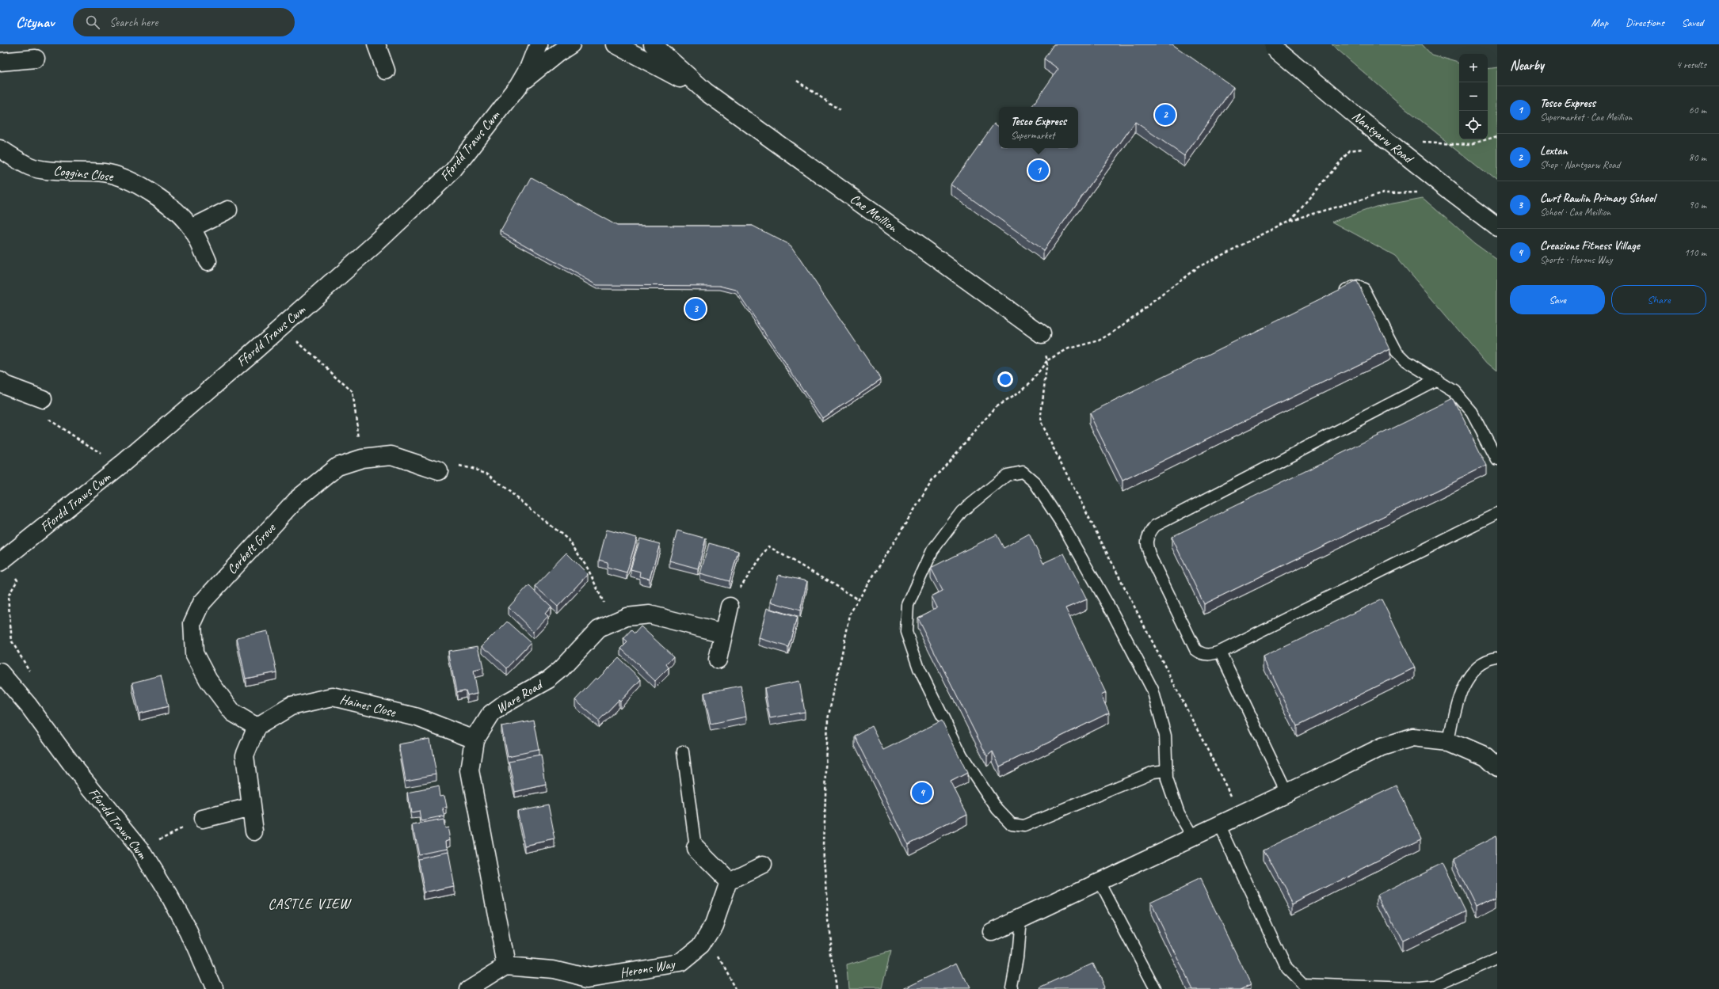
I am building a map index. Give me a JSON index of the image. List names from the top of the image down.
{
  "streets": {
    "street": [
      "Nantgarw Road",
      "Ffordd Traws Cwm",
      "Coggins Close",
      "Cae Meillion",
      "Corbett Grove",
      "Ware Road",
      "Haines Close",
      "Herons Way"
    ]
  },
  "crossings": [
    ["Corbett Grove", "Haines Close"],
    ["Ware Road", "Haines Close"],
    ["Ware Road", "Herons Way"]
  ],
  "districts": ["CASTLE VIEW"],
  "page": {
    "header": "Citynav",
    "search": "Search here",
    "nav": ["Map", "Directions", "Saved"],
    "heading": ["Nearby", "4 results"],
    "map_buttons": ["+", "−"],
    "list": [
      {
        "mark": "1",
        "name": "Tesco Express",
        "note": "Supermarket · Cae Meillion",
        "value": "60 m"
      },
      {
        "mark": "2",
        "name": "Lextan",
        "note": "Shop · Nantgarw Road",
        "value": "80 m"
      },
      {
        "mark": "3",
        "name": "Cwrt Rawlin Primary School",
        "note": "School · Cae Meillion",
        "value": "90 m"
      },
      {
        "mark": "4",
        "name": "Creazione Fitness Village",
        "note": "Sports · Herons Way",
        "value": "110 m"
      }
    ],
    "pins": [
      "2",
      "1",
      "3",
      "4"
    ],
    "popup": ["Tesco Express", "Supermarket"],
    "buttons": ["Save", "Share"]
  }
}
